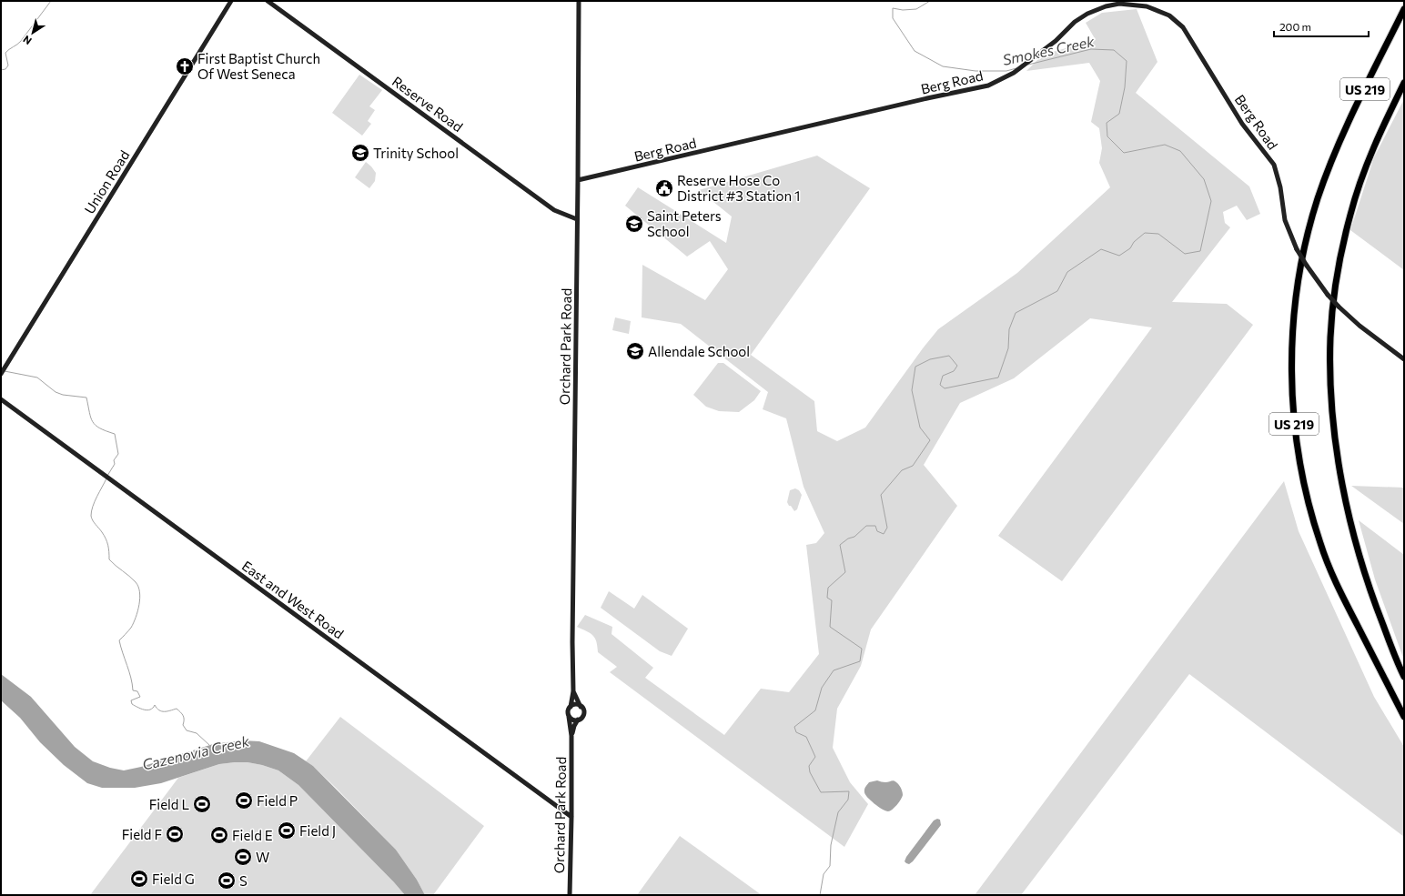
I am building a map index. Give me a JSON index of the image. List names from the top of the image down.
{
  "streets": {
    "highway": ["US 219"],
    "street": [
      "Berg Road",
      "Reserve Road",
      "Union Road",
      "Orchard Park Road",
      "East and West Road"
    ]
  },
  "crossings": [
    ["Berg Road", "Orchard Park Road"],
    ["Reserve Road", "Orchard Park Road"],
    ["Orchard Park Road", "East and West Road"]
  ],
  "water": ["Smokes Creek", "Cazenovia Creek"],
  "places": {
    "church": ["First Baptist Church Of West Seneca"],
    "school or university": ["Trinity School", "Saint Peters School", "Allendale School"],
    "public building": ["Reserve Hose Co District #3 Station 1"],
    "sports": [
      "Field P",
      "Field L",
      "Field J",
      "Field F",
      "Field E",
      "W",
      "Field G",
      "S"
    ]
  },
  "scale_bar": "200 m",
  "north": "bottom left"
}
